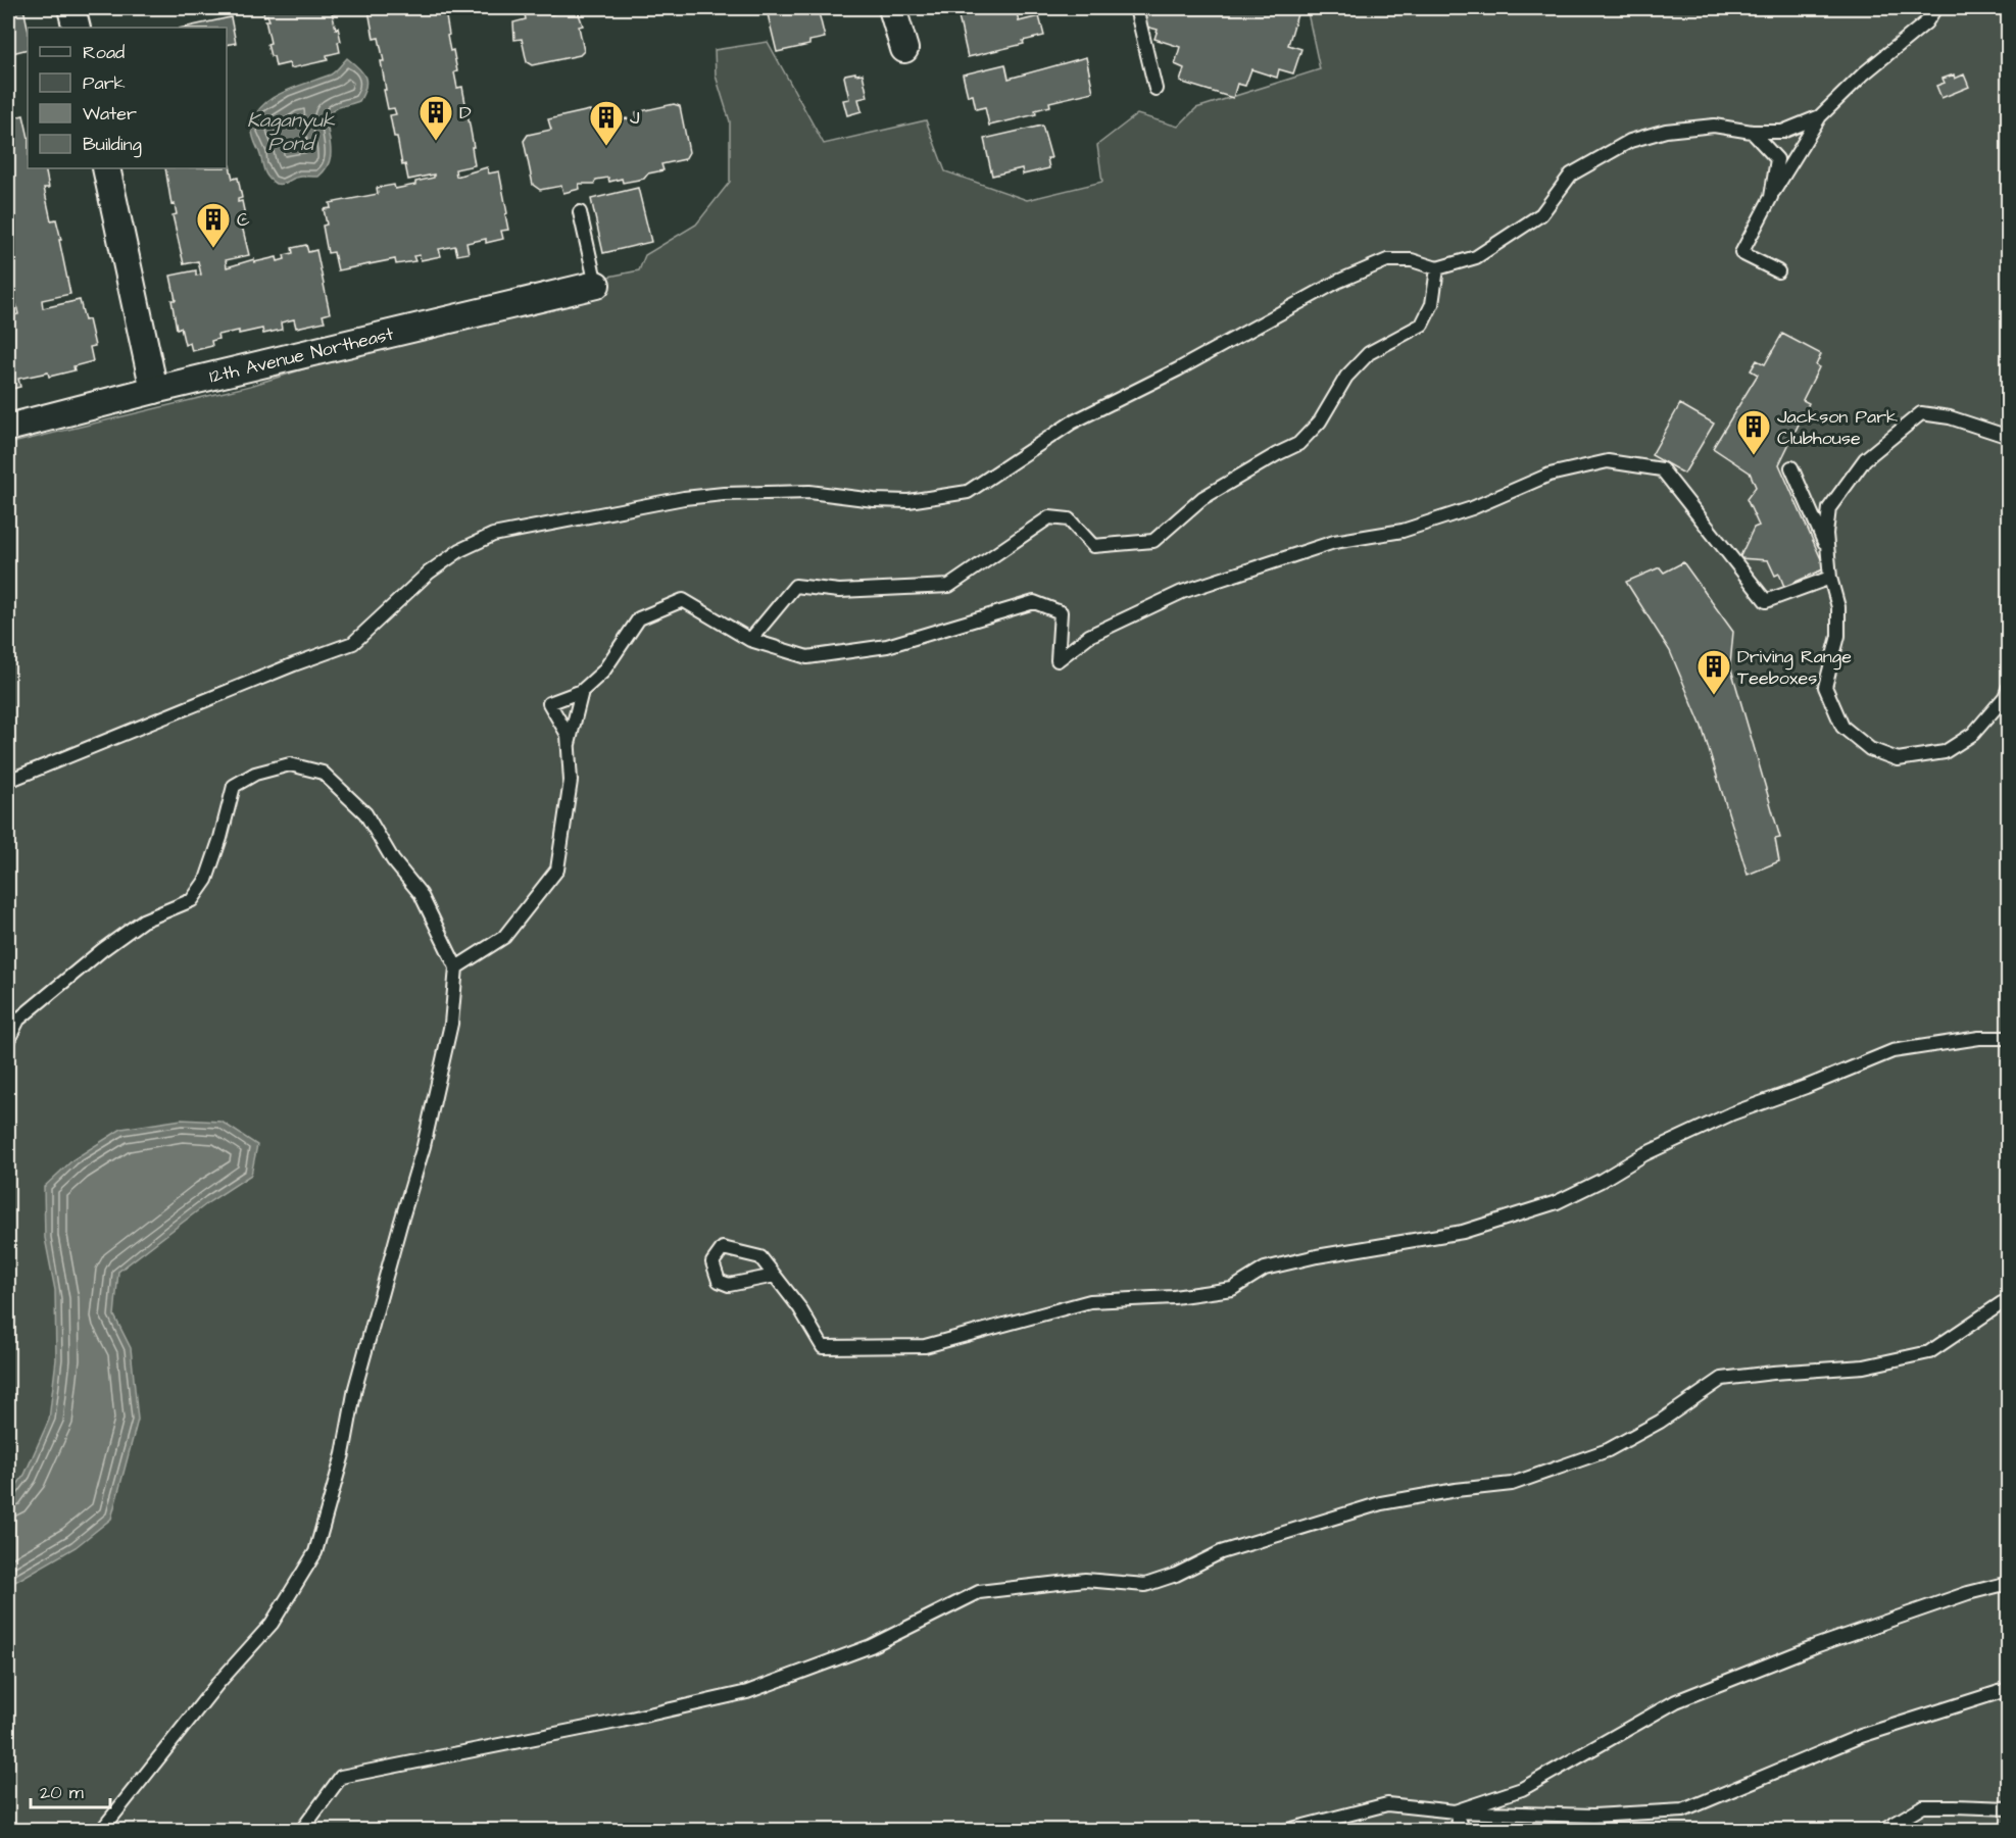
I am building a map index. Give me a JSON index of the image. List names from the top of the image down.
{
  "streets": {
    "street": ["12th Avenue Northeast"]
  },
  "water": ["Kaganyuk Pond"],
  "places": {
    "building": [
      "D",
      "J",
      "C",
      "Jackson Park Clubhouse",
      "Driving Range Teeboxes"
    ]
  },
  "legend": [
    "Road",
    "Park",
    "Water",
    "Building"
  ],
  "scale_bar": "20 m"
}
